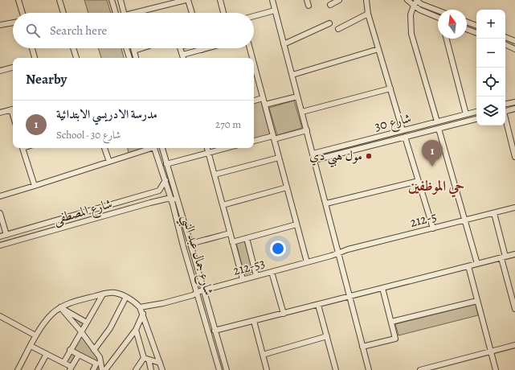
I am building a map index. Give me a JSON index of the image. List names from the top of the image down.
{
  "streets": {
    "street": [
      "شارع 30",
      "شارع المصطفى",
      "212-5",
      "شارع جمال عبد النبي",
      "212-53"
    ]
  },
  "crossings": [
    ["شارع المصطفى", "شارع جمال عبد النبي"],
    ["212-5", "212-53"],
    ["شارع جمال عبد النبي", "212-53"]
  ],
  "districts": ["حي الموظفين"],
  "places": ["مول هبي دي"],
  "north": "top",
  "page": {
    "map_buttons": ["+", "−"],
    "search": "Search here",
    "heading": "Nearby",
    "list": [
      {
        "mark": "1",
        "name": "مدرسة الادريسي الابتدائية",
        "note": "School · شارع 30",
        "value": "270 m"
      }
    ],
    "pins": "1"
  }
}
